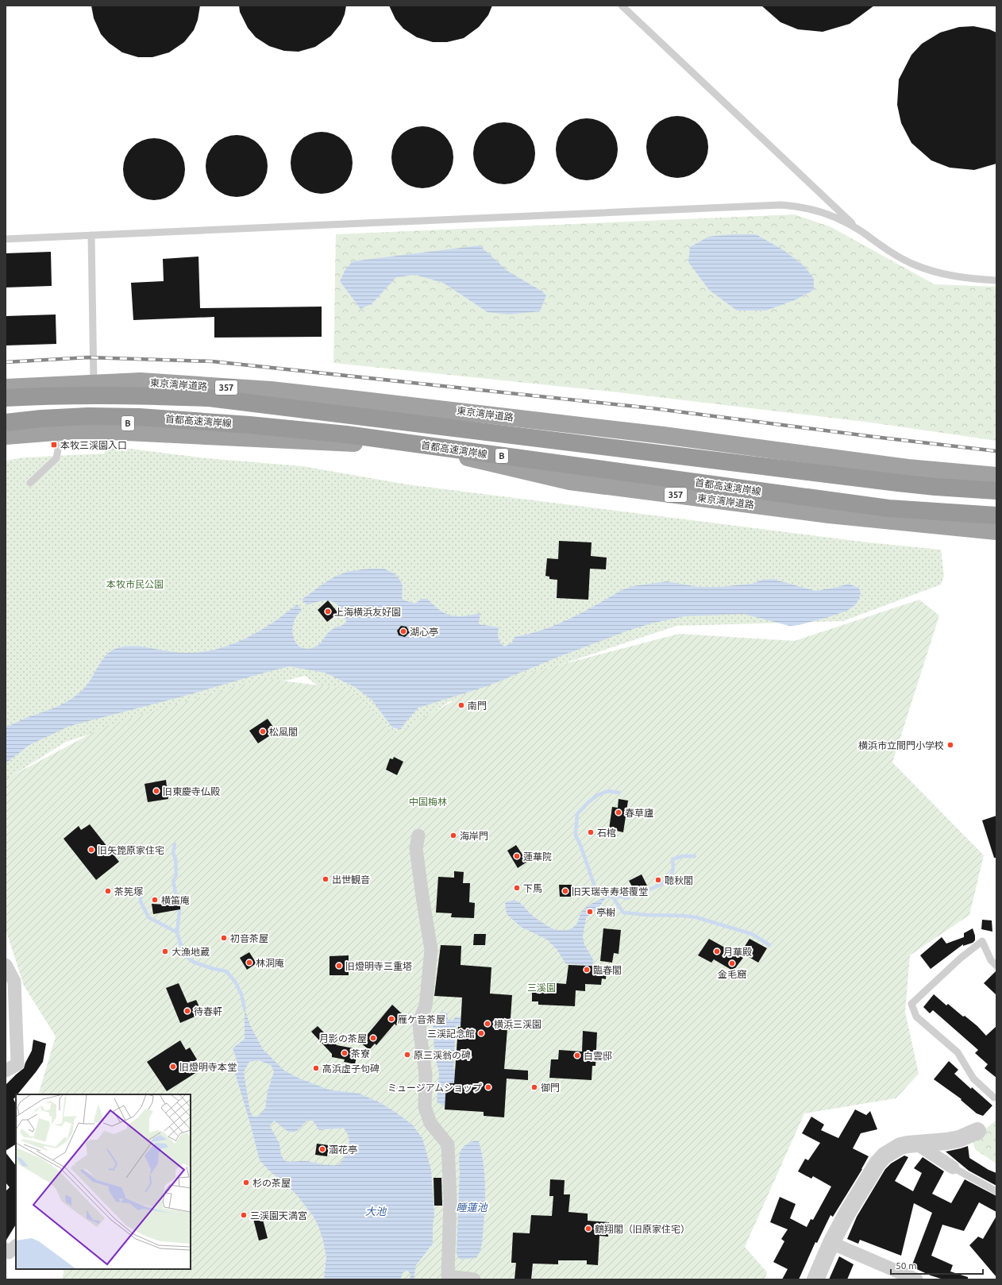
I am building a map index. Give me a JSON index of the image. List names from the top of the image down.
{
  "streets": {
    "highway": [
      "東京湾岸道路",
      "357",
      "首都高速湾岸線",
      "B"
    ]
  },
  "crossings": [
    ["首都高速湾岸線", "B"]
  ],
  "water": ["睡蓮池", "大池"],
  "parks": ["本牧市民公園", "中国梅林", "三溪園"],
  "places": {
    "transit": ["本牧三渓園入口"],
    "other": [
      "上海横浜友好園",
      "湖心亭",
      "南門",
      "松風閣",
      "横浜市立間門小学校",
      "旧東慶寺仏殿",
      "春草廬",
      "石棺",
      "海岸門",
      "旧矢箆原家住宅",
      "蓮華院",
      "出世観音",
      "聴秋閣",
      "下馬",
      "茶筅塚",
      "旧天瑞寺寿塔覆堂",
      "横笛庵",
      "亭榭",
      "初音茶屋",
      "大漁地蔵",
      "月華殿",
      "林洞庵",
      "金毛窟",
      "旧燈明寺三重塔",
      "臨春閣",
      "待春軒",
      "雁ケ音茶屋",
      "横浜三渓園",
      "三渓記念館",
      "月影の茶屋",
      "茶寮",
      "原三渓翁の碑",
      "白雲邸",
      "旧燈明寺本堂",
      "高浜虚子句碑",
      "ミュージアムショップ",
      "御門",
      "涵花亭",
      "杉の茶屋",
      "三渓園天満宮",
      "鶴翔閣（旧原家住宅）"
    ]
  },
  "scale_bar": "50 m"
}
